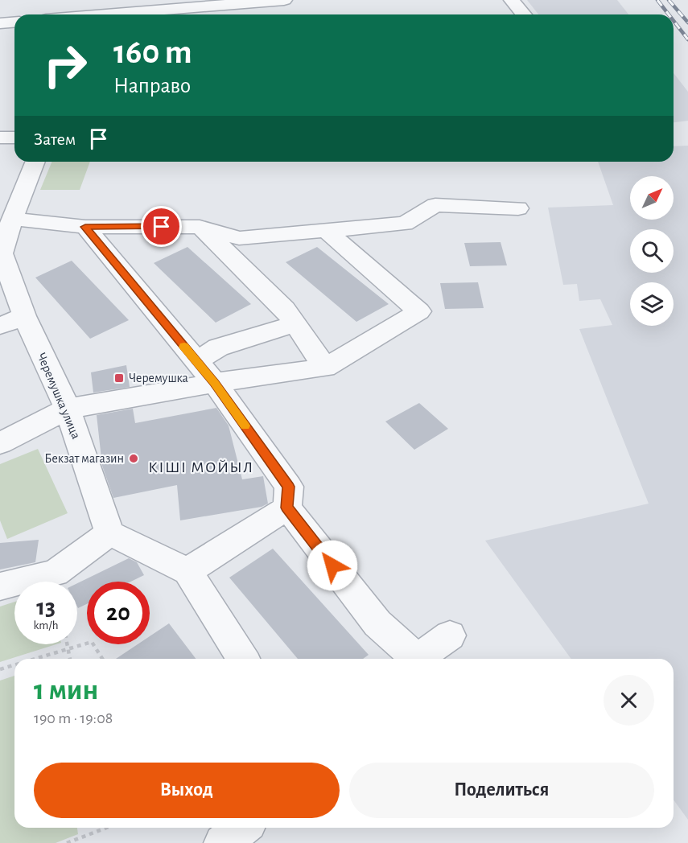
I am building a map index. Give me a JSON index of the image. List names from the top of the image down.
{
  "streets": {
    "street": ["Черемушка улица"]
  },
  "districts": ["КІШІ МОЙЫЛ"],
  "places": {
    "transit": ["Черемушка"],
    "other": ["Бекзат магазин"]
  },
  "north": "top right",
  "page": {
    "turn": ["160 m", "Направо"],
    "then": "Затем",
    "speed": "13 km/h",
    "limit": "20",
    "heading": ["1 мин", "190 m · 19:08"],
    "buttons": ["Выход", "Поделиться"]
  }
}
